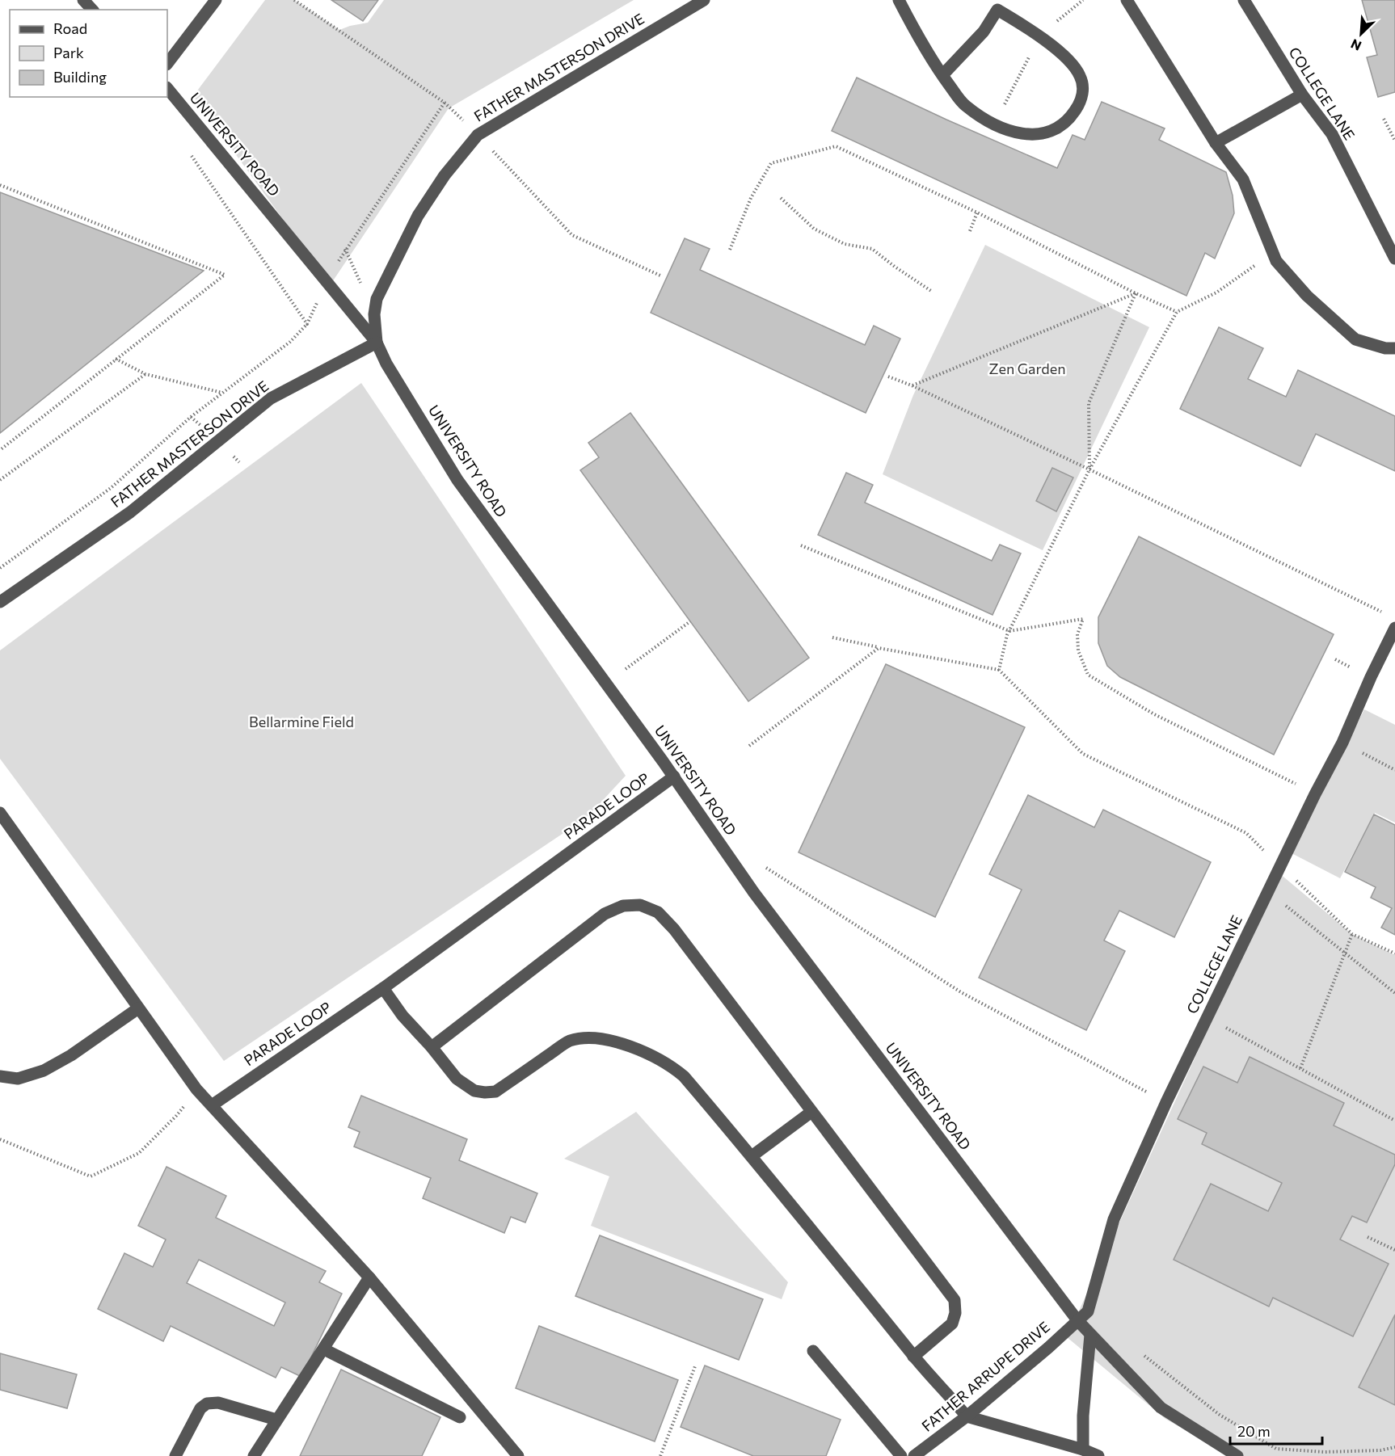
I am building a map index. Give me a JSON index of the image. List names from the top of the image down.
{
  "streets": {
    "street": [
      "FATHER MASTERSON DRIVE",
      "COLLEGE LANE",
      "UNIVERSITY ROAD",
      "PARADE LOOP",
      "FATHER ARRUPE DRIVE"
    ]
  },
  "crossings": [
    ["FATHER MASTERSON DRIVE", "UNIVERSITY ROAD"],
    ["COLLEGE LANE", "UNIVERSITY ROAD"],
    ["COLLEGE LANE", "FATHER ARRUPE DRIVE"],
    ["UNIVERSITY ROAD", "PARADE LOOP"],
    ["UNIVERSITY ROAD", "FATHER ARRUPE DRIVE"]
  ],
  "parks": ["Zen Garden", "Bellarmine Field"],
  "legend": ["Road", "Park", "Building"],
  "scale_bar": "20 m",
  "north": "bottom left"
}
